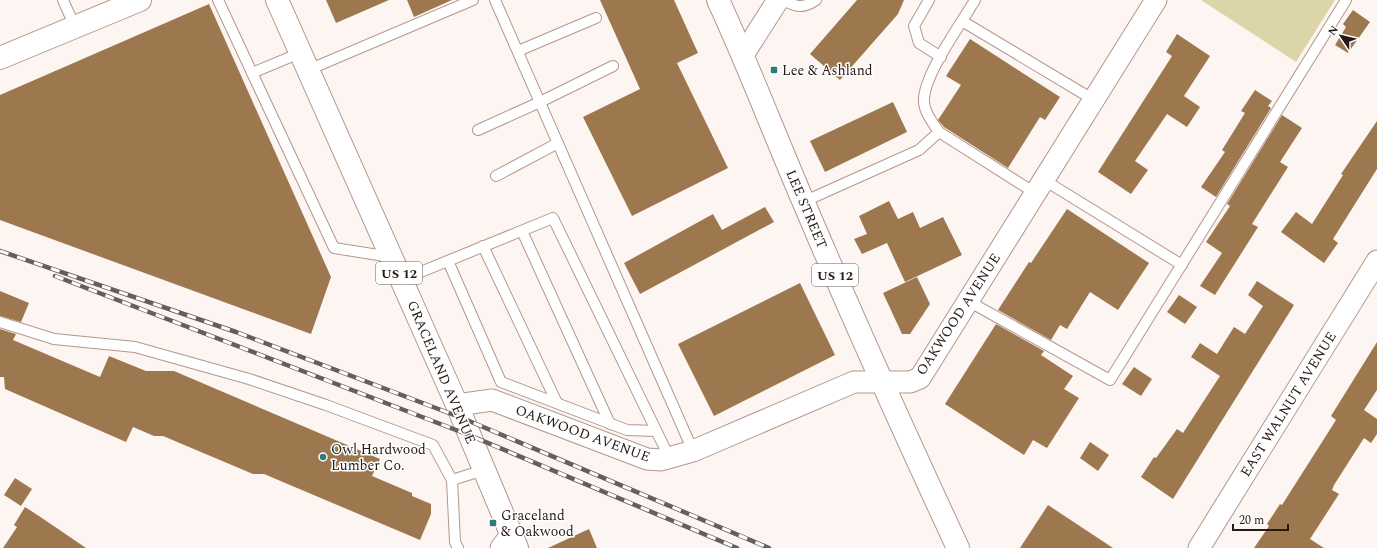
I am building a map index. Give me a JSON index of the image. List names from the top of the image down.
{
  "streets": {
    "main road": ["LEE STREET", "US 12", "GRACELAND AVENUE"],
    "street": ["OAKWOOD AVENUE", "EAST WALNUT AVENUE"]
  },
  "crossings": [
    ["LEE STREET", "OAKWOOD AVENUE"],
    ["OAKWOOD AVENUE", "GRACELAND AVENUE"]
  ],
  "places": {
    "transit": ["Lee & Ashland", "Graceland & Oakwood"],
    "other": ["Owl Hardwood Lumber Co."]
  },
  "scale_bar": "20 m",
  "north": "top left"
}
